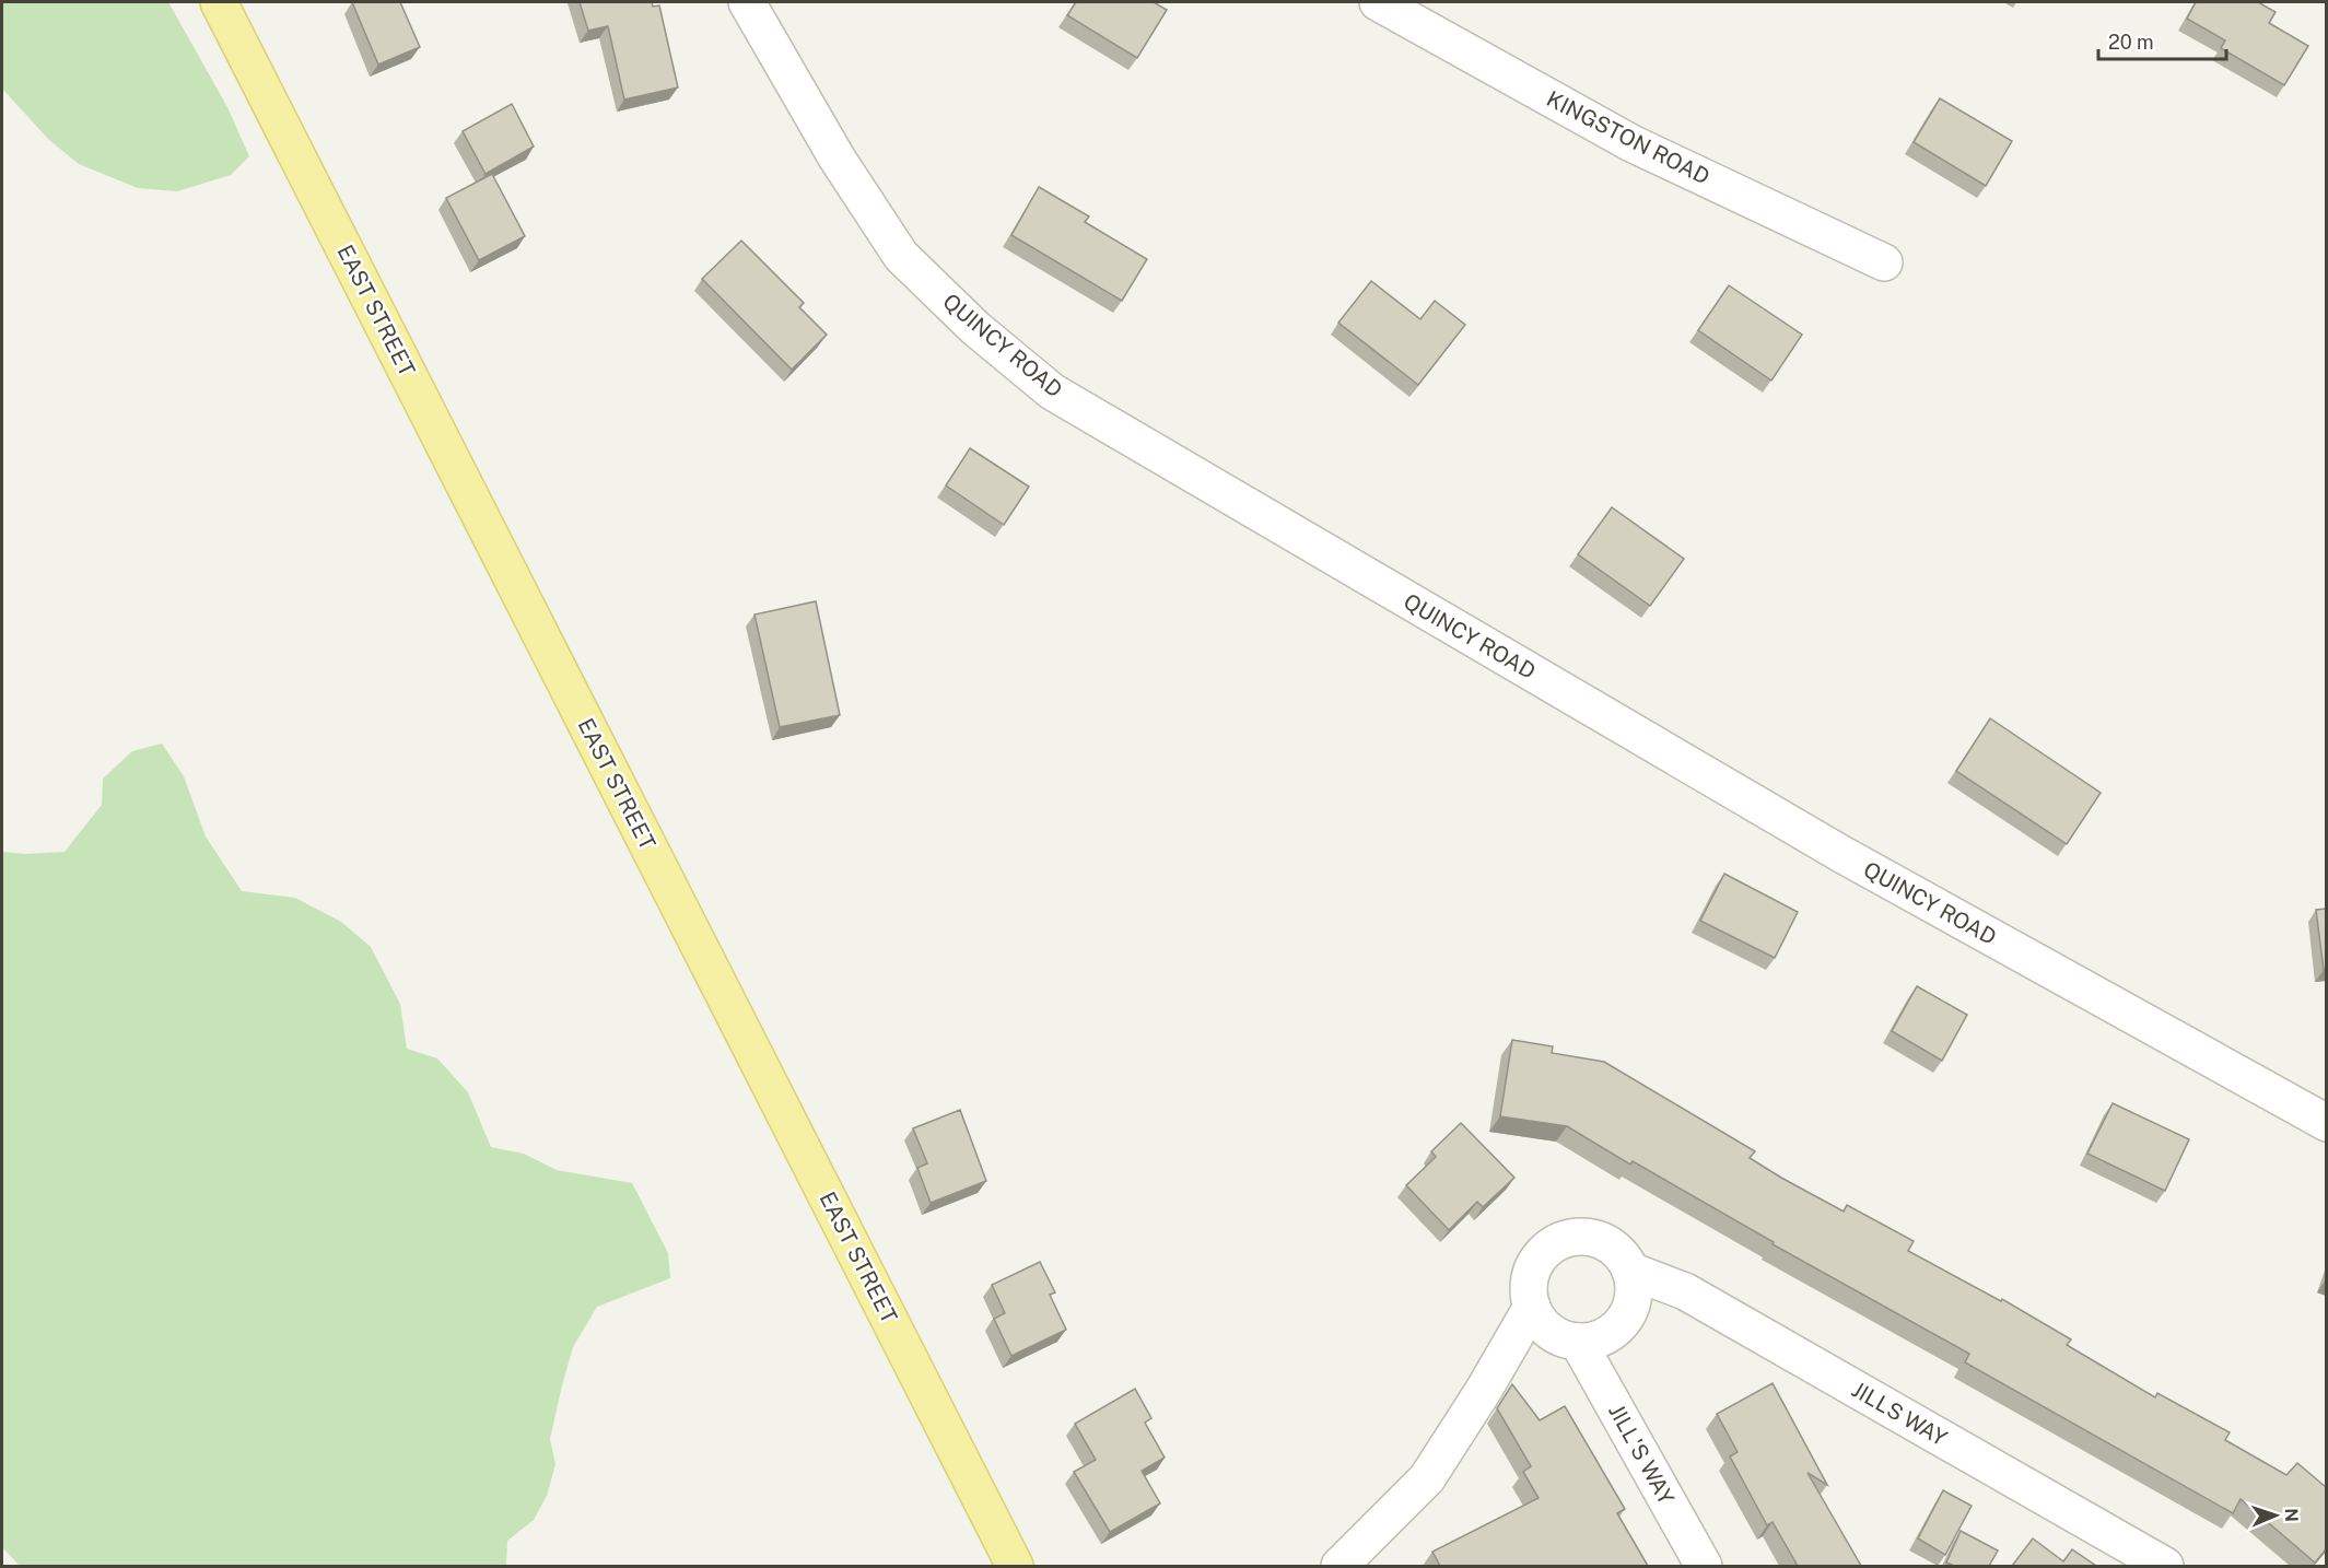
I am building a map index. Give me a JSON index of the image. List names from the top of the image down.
{
  "streets": {
    "main road": ["EAST STREET"],
    "street": [
      "KINGSTON ROAD",
      "QUINCY ROAD",
      "JILLS WAY",
      "JILL'S WAY"
    ]
  },
  "crossings": [
    ["JILLS WAY", "JILL'S WAY"]
  ],
  "scale_bar": "20 m",
  "north": "right"
}
